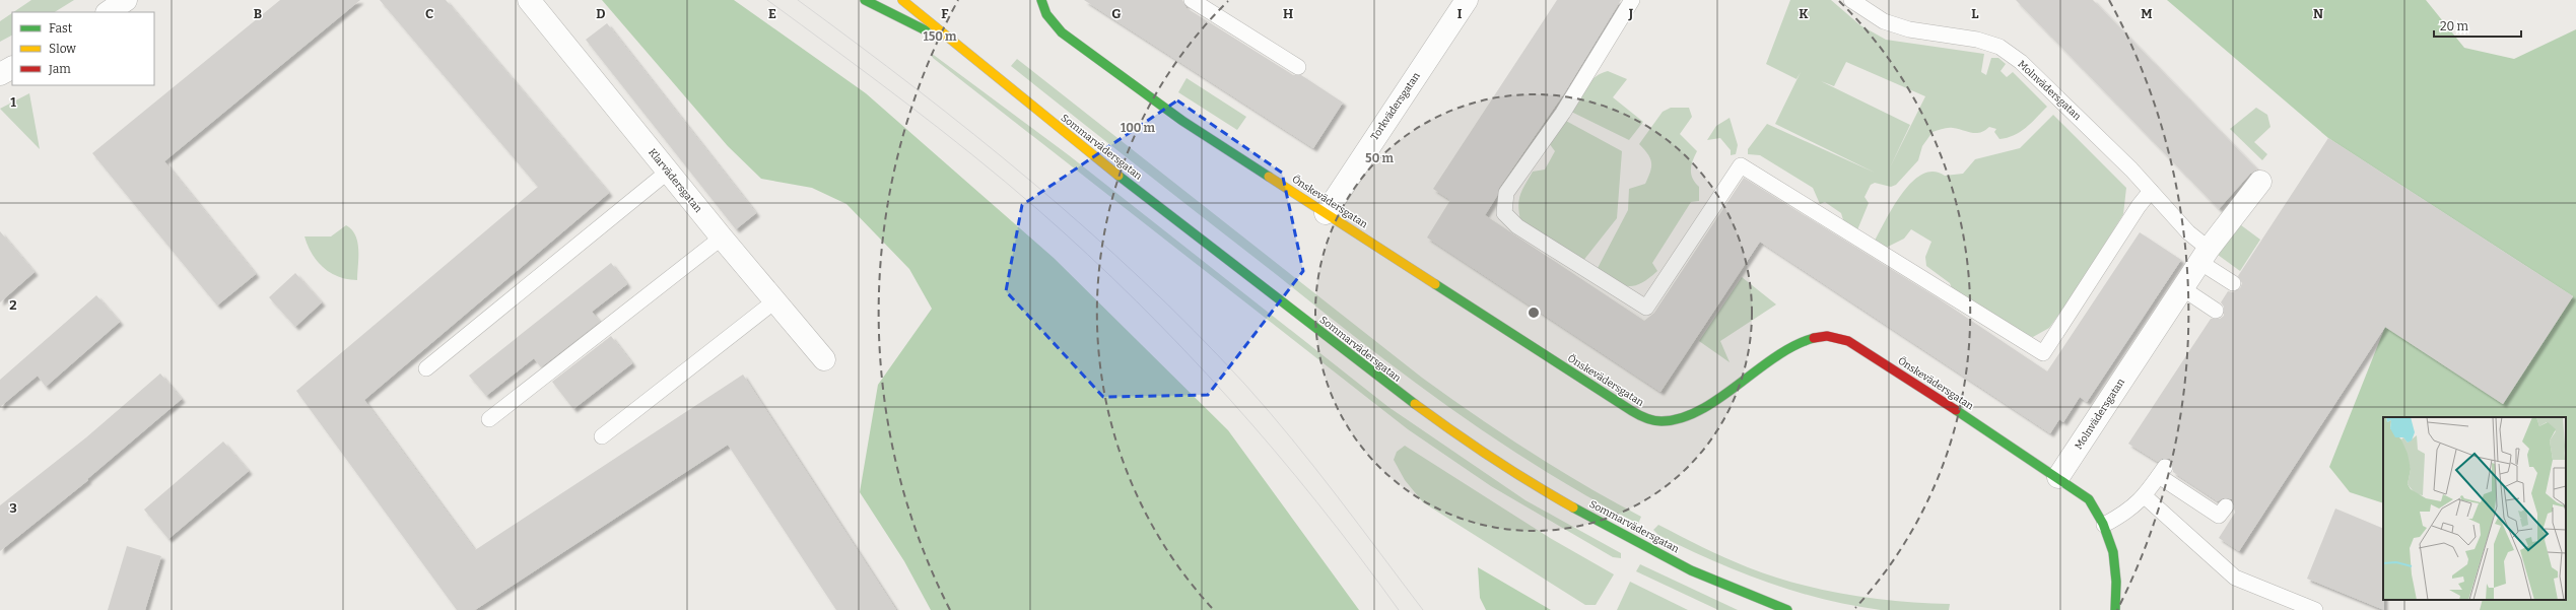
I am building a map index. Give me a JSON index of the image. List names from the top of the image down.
{
  "streets": {
    "street": [
      "Molnvädersgatan",
      "Torkvädersgatan",
      "Sommarvädersgatan",
      "Klarvädersgatan",
      "Önskevädersgatan"
    ]
  },
  "crossings": [
    ["Molnvädersgatan", "Önskevädersgatan"],
    ["Torkvädersgatan", "Önskevädersgatan"]
  ],
  "legend": ["Fast", "Slow", "Jam"],
  "scale_bar": "20 m",
  "grid": {
    "columns": [
      "B",
      "C",
      "D",
      "E",
      "F",
      "G",
      "H",
      "I",
      "J",
      "K",
      "L",
      "M",
      "N"
    ],
    "rows": ["1", "2", "3"]
  },
  "rings": ["150 m", "100 m", "50 m"]
}
